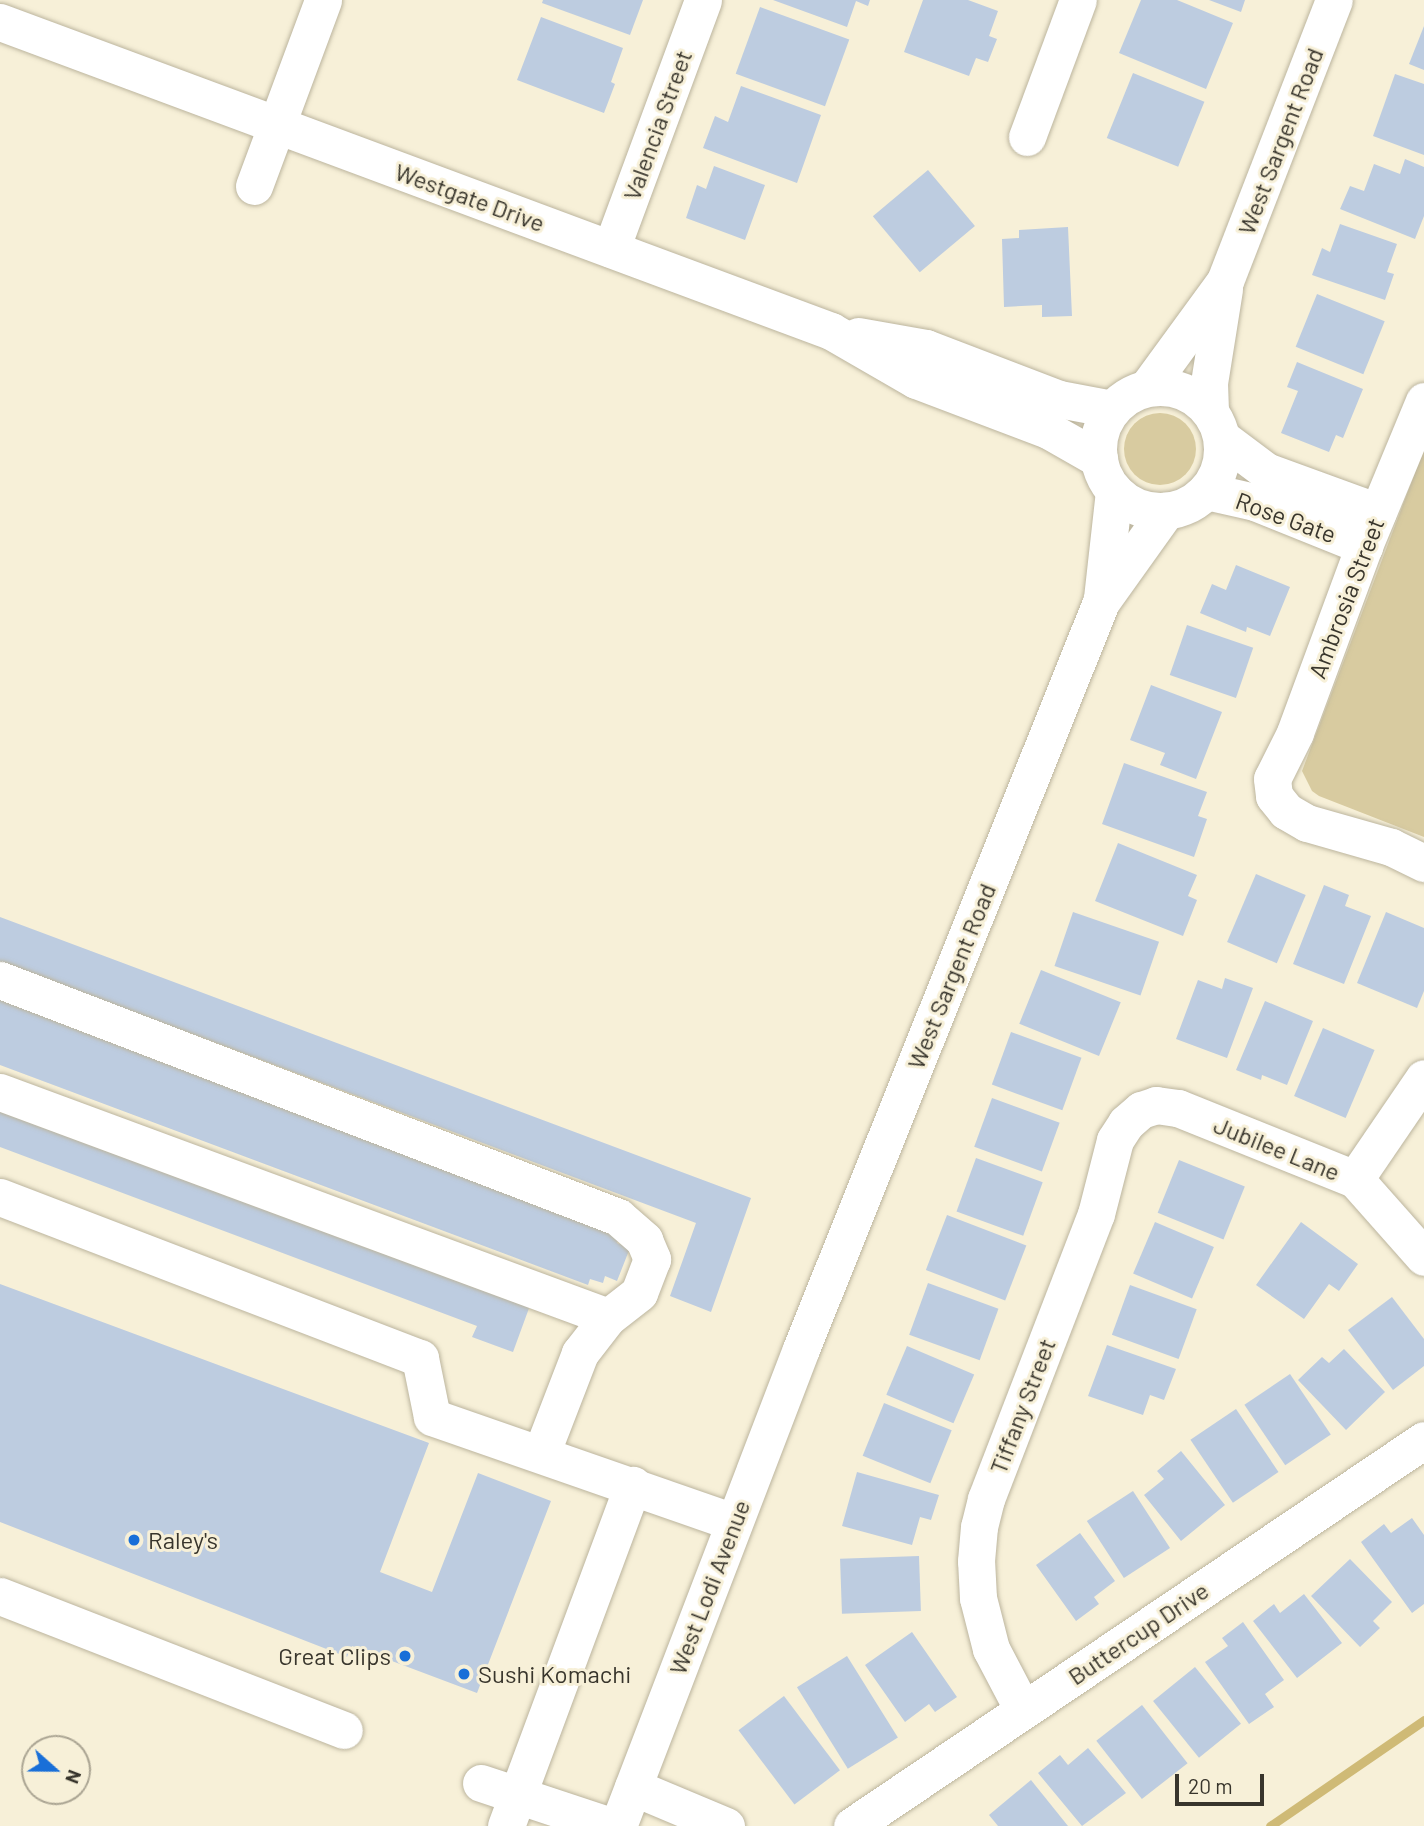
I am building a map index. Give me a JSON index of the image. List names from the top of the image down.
{
  "streets": {
    "street": [
      "Valencia Street",
      "West Sargent Road",
      "Westgate Drive",
      "Rose Gate",
      "Ambrosia Street",
      "Jubilee Lane",
      "Tiffany Street",
      "West Lodi Avenue",
      "Buttercup Drive"
    ]
  },
  "crossings": [
    ["Valencia Street", "Westgate Drive"],
    ["West Sargent Road", "Westgate Drive"],
    ["West Sargent Road", "Rose Gate"],
    ["West Sargent Road", "West Lodi Avenue"],
    ["Westgate Drive", "Rose Gate"],
    ["Rose Gate", "Ambrosia Street"],
    ["Jubilee Lane", "Tiffany Street"],
    ["Tiffany Street", "Buttercup Drive"]
  ],
  "places": ["Raley's", "Great Clips", "Sushi Komachi"],
  "scale_bar": "20 m",
  "north": "right"
}
